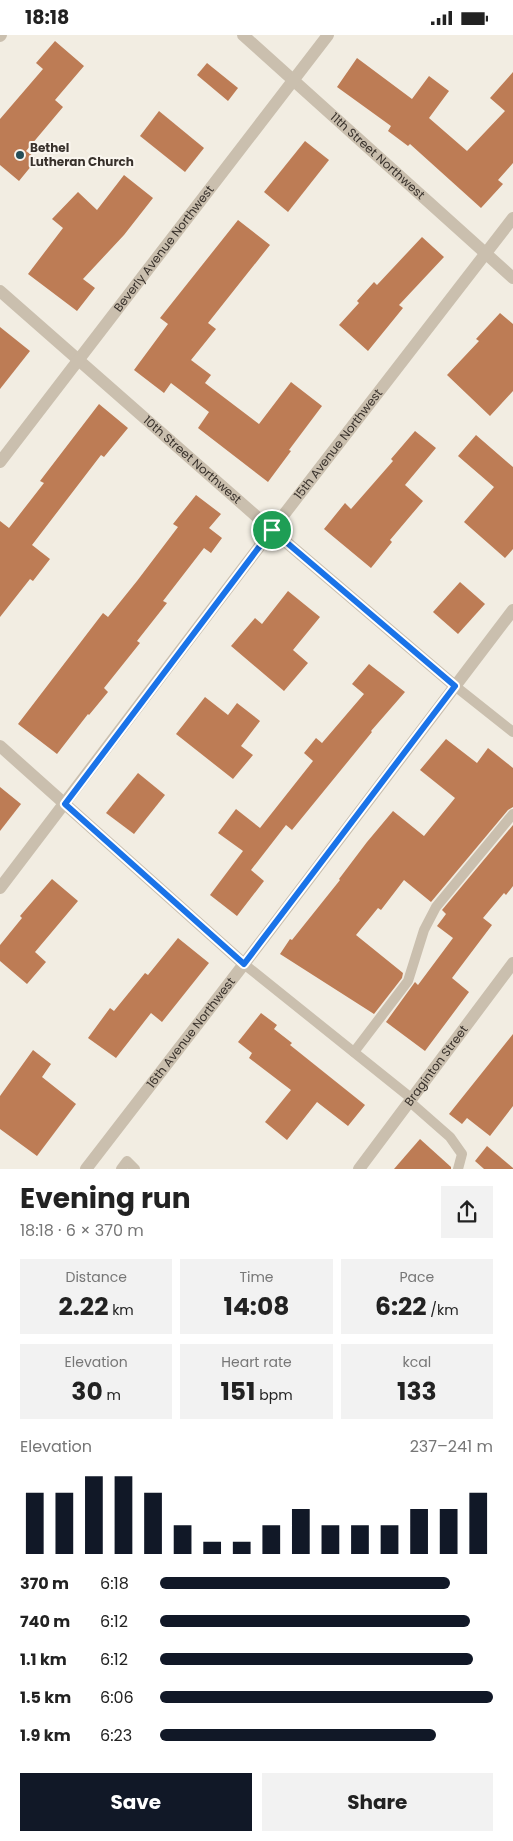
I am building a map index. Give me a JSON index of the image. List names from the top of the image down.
{
  "streets": {
    "street": [
      "11th Street Northwest",
      "Beverly Avenue Northwest",
      "15th Avenue Northwest",
      "10th Street Northwest",
      "16th Avenue Northwest",
      "Braginton Street"
    ]
  },
  "crossings": [
    ["11th Street Northwest", "Beverly Avenue Northwest"],
    ["11th Street Northwest", "15th Avenue Northwest"],
    ["Beverly Avenue Northwest", "10th Street Northwest"],
    ["15th Avenue Northwest", "10th Street Northwest"],
    ["10th Street Northwest", "16th Avenue Northwest"]
  ],
  "places": ["Bethel Lutheran Church"],
  "page": {
    "status": "18:18",
    "heading": ["Evening run", "18:18 · 6 × 370 m"],
    "stats": [
      ["Distance", "2.22 km"],
      ["Time", "14:08"],
      ["Pace", "6:22 /km"],
      ["Elevation", "30 m"],
      ["Heart rate", "151 bpm"],
      ["kcal", "133"]
    ],
    "chart": ["Elevation", "237–241 m"],
    "list": [
      {
        "name": "370 m",
        "note": "6:18"
      },
      {
        "name": "740 m",
        "note": "6:12"
      },
      {
        "name": "1.1 km",
        "note": "6:12"
      },
      {
        "name": "1.5 km",
        "note": "6:06"
      },
      {
        "name": "1.9 km",
        "note": "6:23"
      }
    ],
    "buttons": ["Save", "Share"]
  }
}
